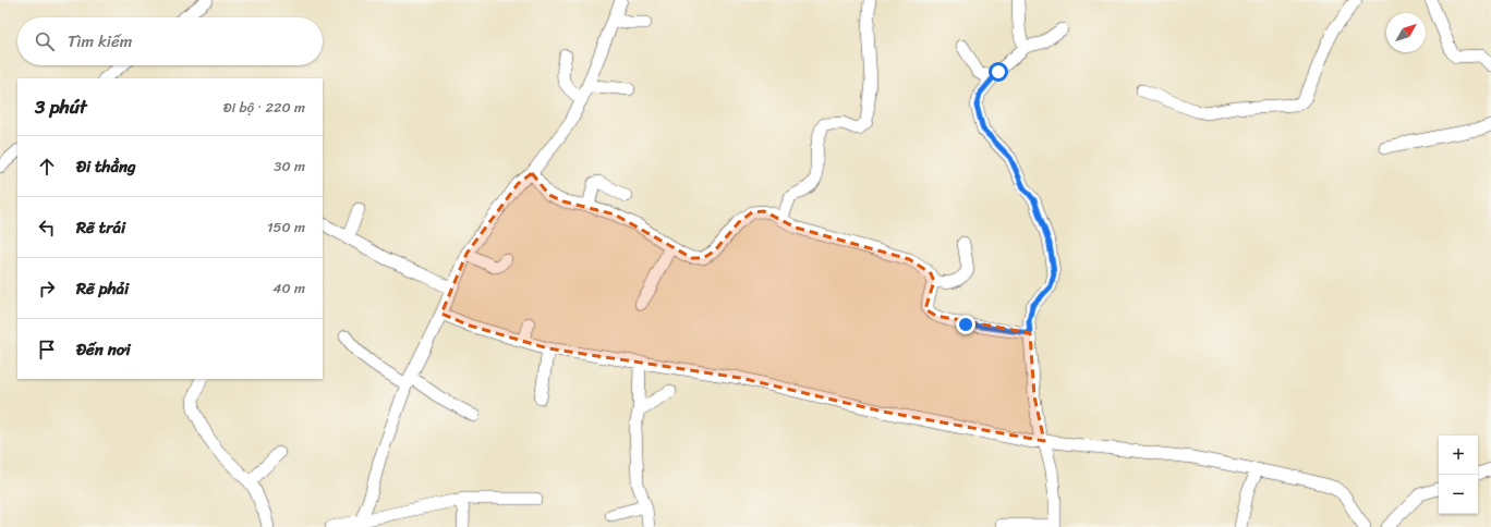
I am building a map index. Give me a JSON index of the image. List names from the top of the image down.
{
  "north": "top right",
  "page": {
    "search": "Tìm kiếm",
    "heading": ["3 phút", "Đi bộ · 220 m"],
    "list": [
      ["Đi thẳng", "30 m"],
      ["Rẽ trái", "150 m"],
      ["Rẽ phải", "40 m"],
      "Đến nơi"
    ],
    "map_buttons": ["+", "−"]
  }
}
